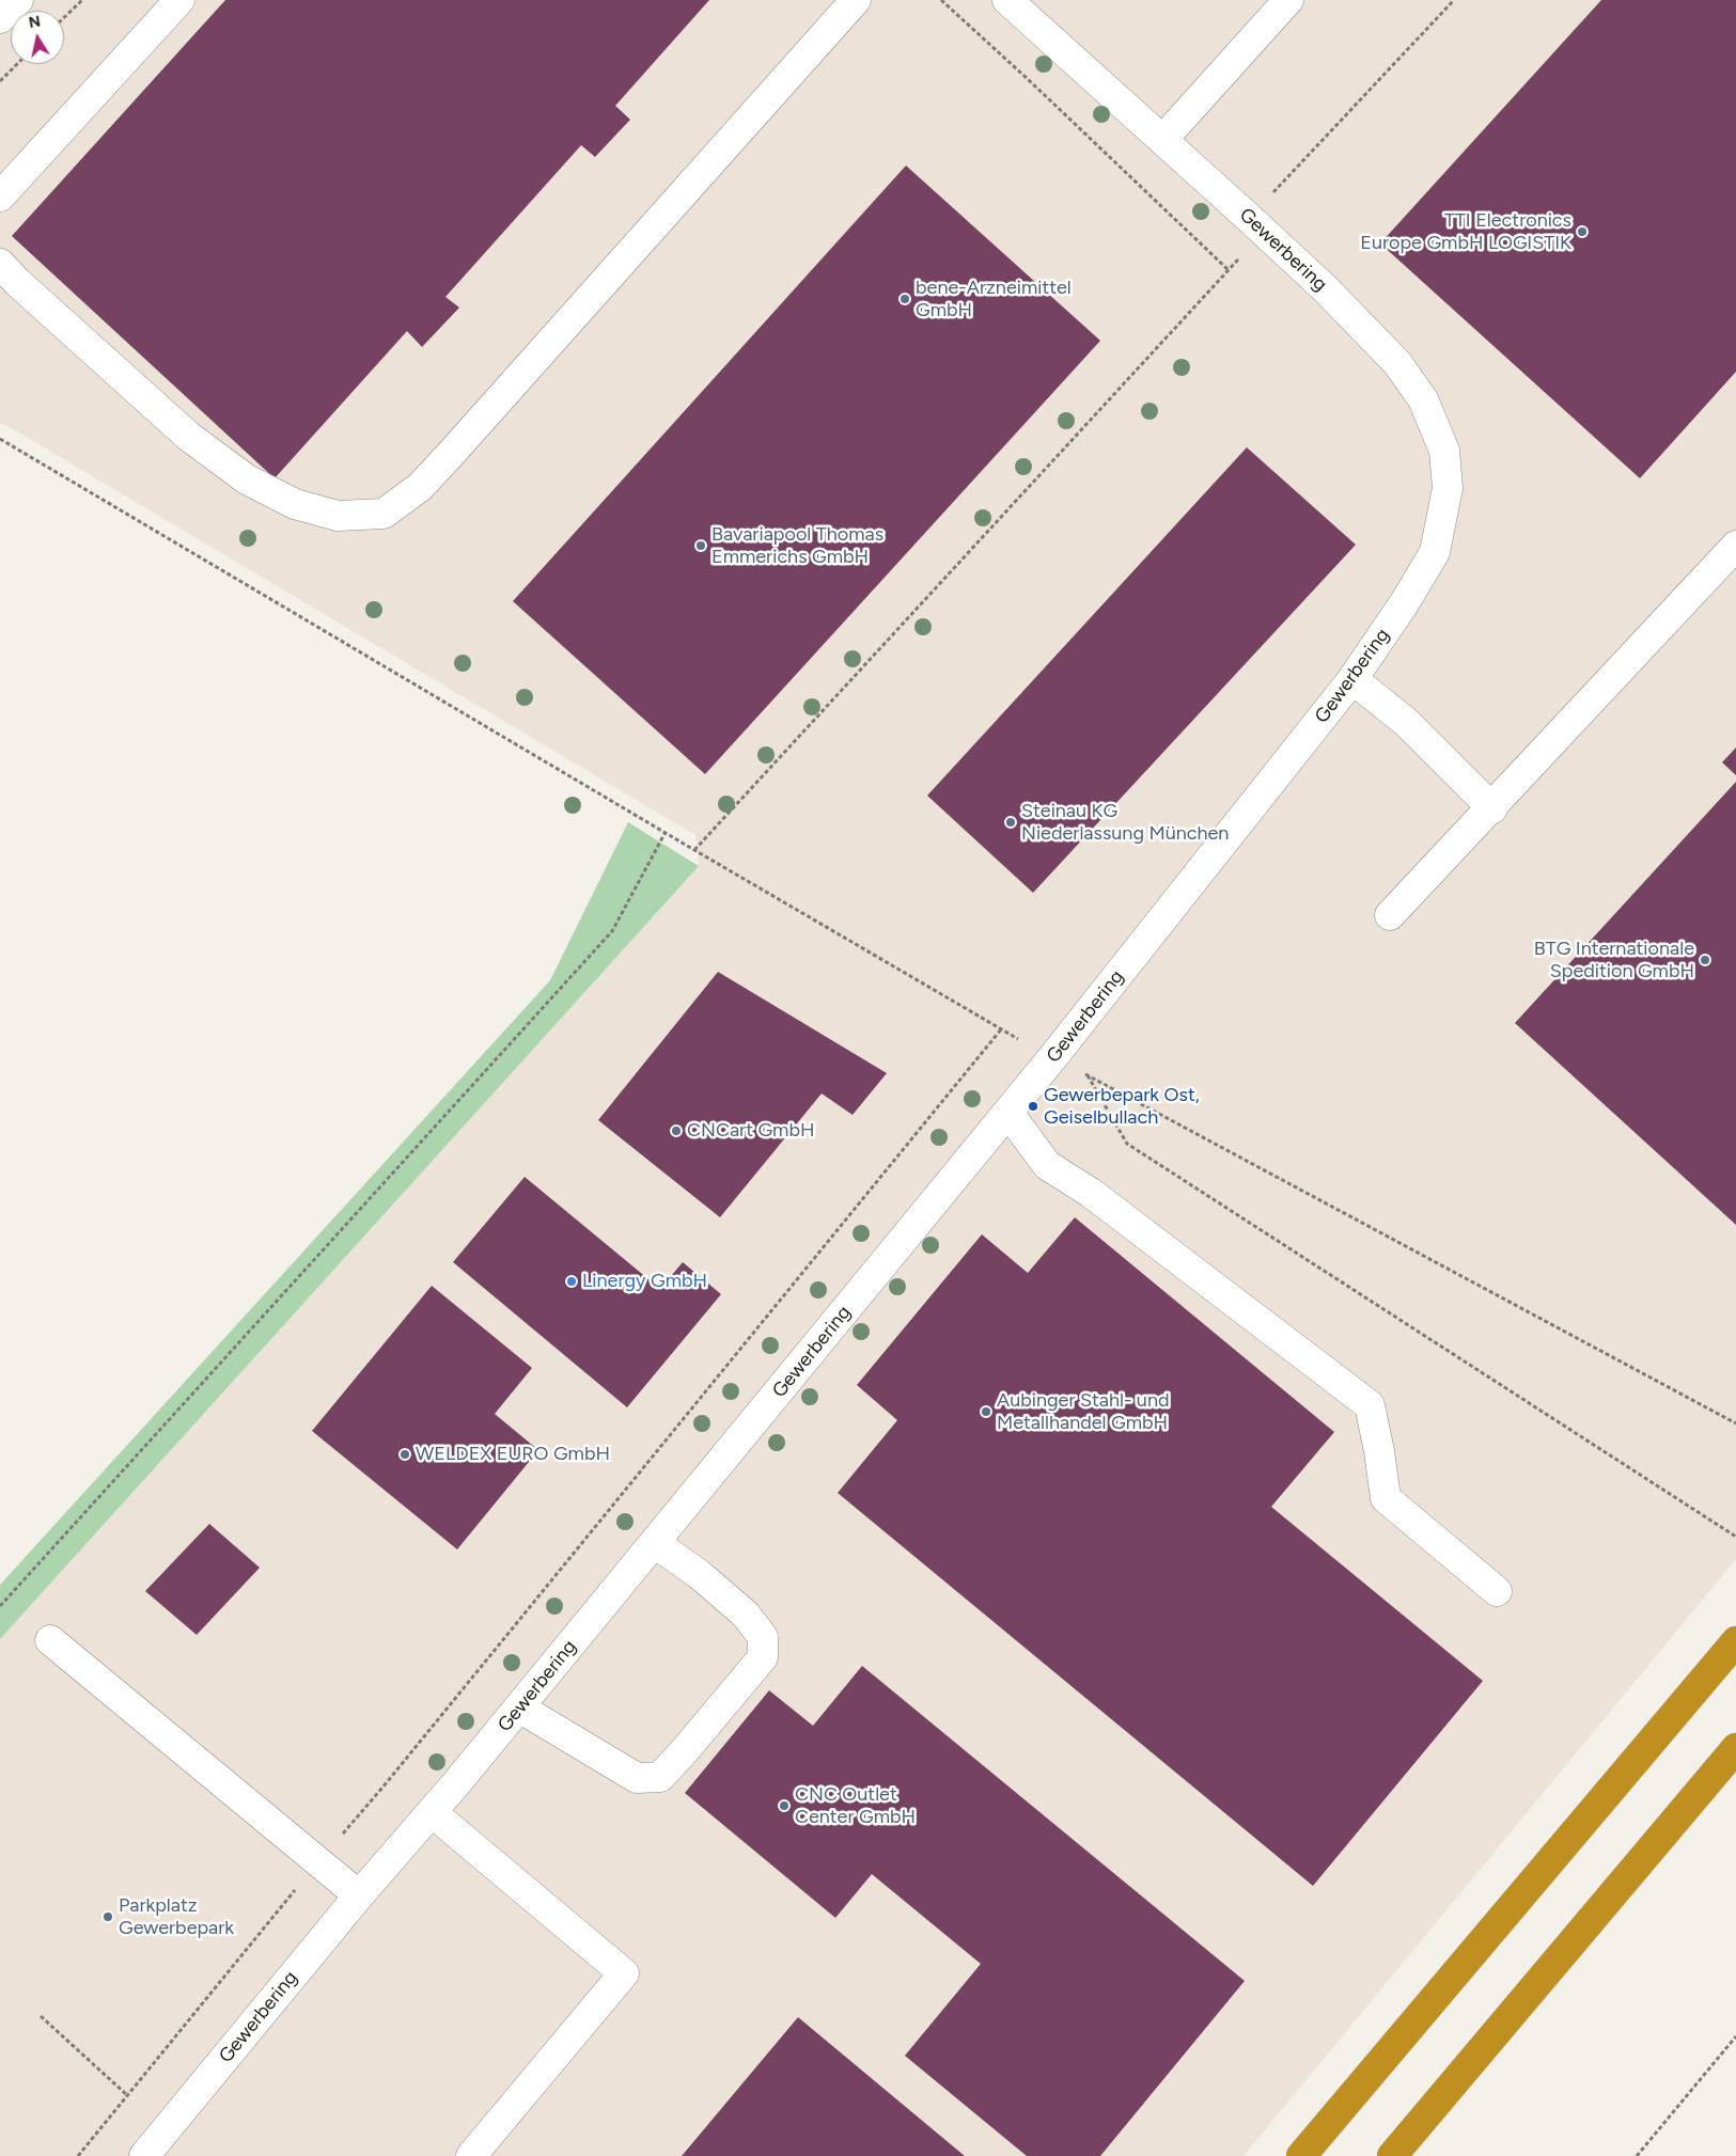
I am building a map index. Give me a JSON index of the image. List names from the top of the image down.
{
  "streets": {
    "street": ["Gewerbering"]
  },
  "places": [
    "TTI Electronics Europe GmbH LOGISTIK",
    "bene-Arzneimittel GmbH",
    "Bavariapool Thomas Emmerichs GmbH",
    "Steinau KG Niederlassung München",
    "BTG Internationale Spedition GmbH",
    "Gewerbepark Ost, Geiselbullach",
    "CNCart GmbH",
    "Linergy GmbH",
    "Aubinger Stahl- und Metallhandel GmbH",
    "WELDEX EURO GmbH",
    "CNC Outlet Center GmbH",
    "Parkplatz Gewerbepark"
  ],
  "north": "top"
}
